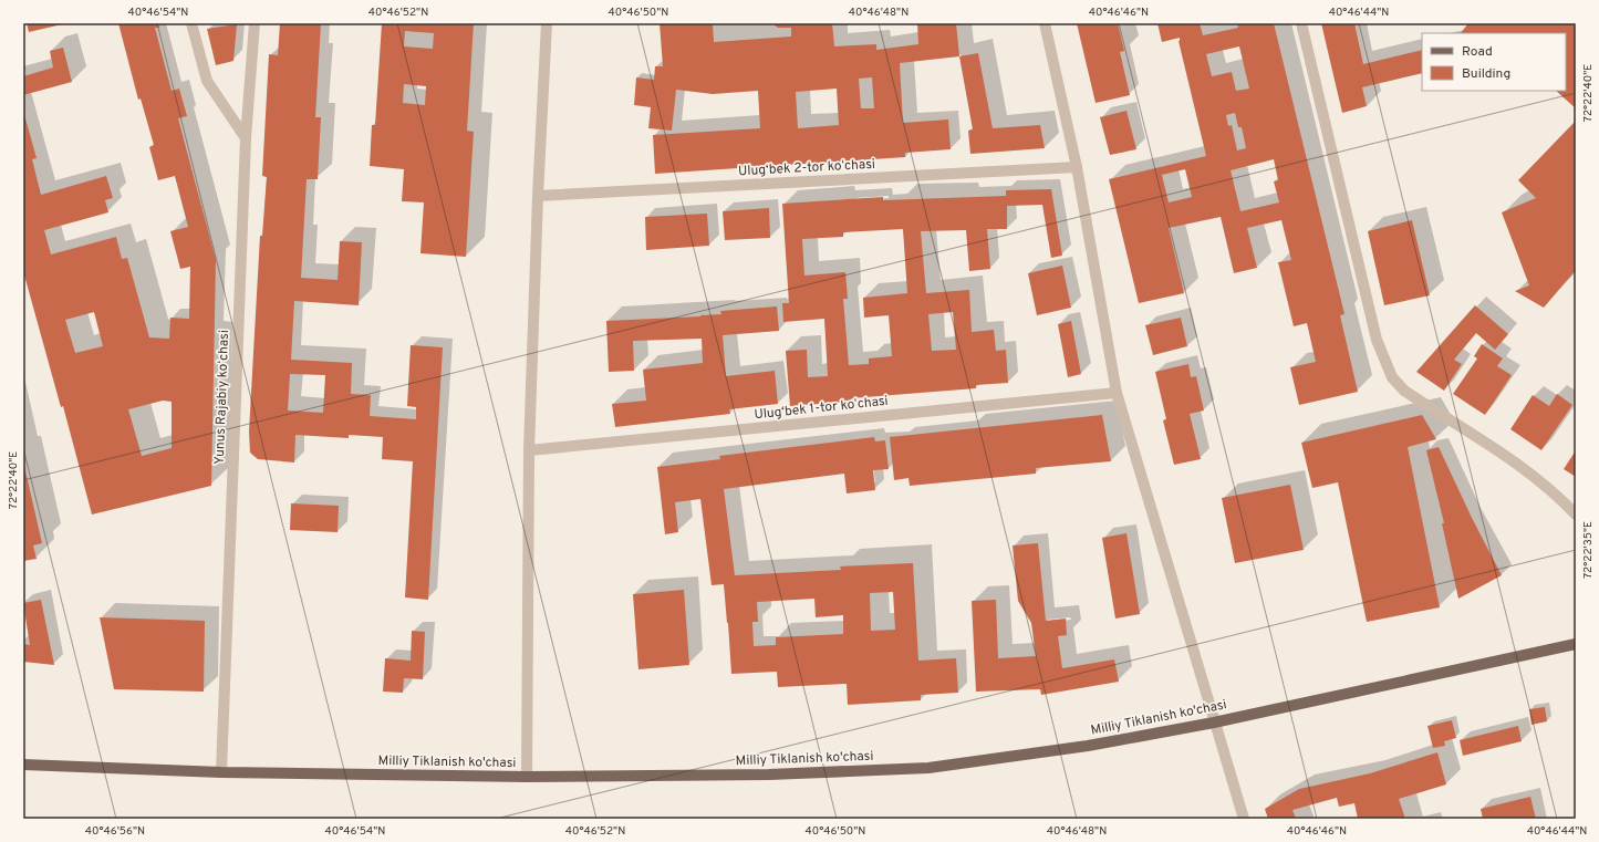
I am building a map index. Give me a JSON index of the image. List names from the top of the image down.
{
  "streets": {
    "main road": ["Milliy Tiklanish ko'chasi"],
    "street": ["Ulug‘bek 2-tor koʻchasi", "Yunus Rajabiy koʻchasi", "Ulug‘bek 1-tor koʻchasi"]
  },
  "crossings": [
    ["Yunus Rajabiy koʻchasi", "Milliy Tiklanish ko'chasi"]
  ],
  "legend": ["Road", "Building"],
  "coordinates": [
    "40°46'54\"N",
    "40°46'52\"N",
    "40°46'50\"N",
    "40°46'48\"N",
    "40°46'46\"N",
    "40°46'44\"N",
    "72°22'40\"E",
    "72°22'35\"E",
    "40°46'56\"N"
  ]
}
